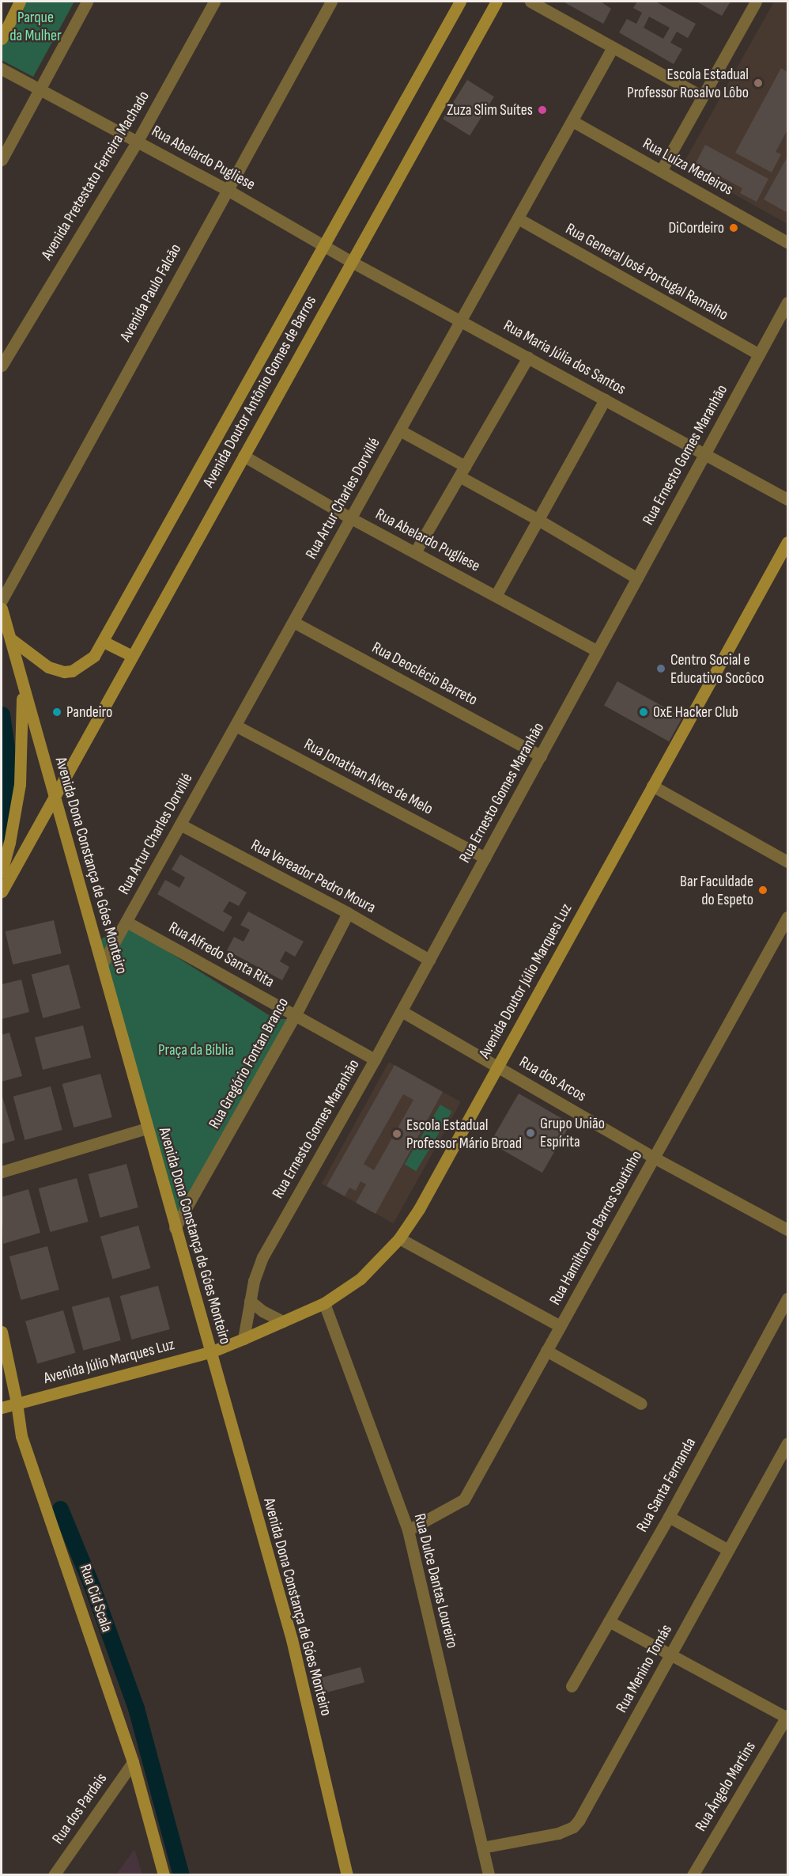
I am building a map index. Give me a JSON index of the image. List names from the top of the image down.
{
  "streets": {
    "main road": [
      "Avenida Doutor Antônio Gomes de Barros",
      "Avenida Dona Constança de Góes Monteiro",
      "Avenida Doutor Júlio Marques Luz",
      "Avenida Júlio Marques Luz",
      "Rua Cid Scala"
    ],
    "street": [
      "Rua Abelardo Pugliese",
      "Rua Luíza Medeiros",
      "Avenida Pretestato Ferreira Machado",
      "Rua General José Portugal Ramalho",
      "Avenida Paulo Falcão",
      "Rua Maria Júlia dos Santos",
      "Rua Ernesto Gomes Maranhão",
      "Rua Artur Charles Dorvillé",
      "Rua Deoclécio Barreto",
      "Rua Jonathan Alves de Melo",
      "Rua Vereador Pedro Moura",
      "Rua Alfredo Santa Rita",
      "Rua Gregório Fontan Branco",
      "Rua dos Arcos",
      "Rua Hamilton de Barros Soutinho",
      "Rua Santa Fernanda",
      "Rua Dulce Dantas Loureiro",
      "Rua Menino Tomás",
      "Rua Ângelo Martins",
      "Rua dos Pardais"
    ]
  },
  "crossings": [
    ["Rua Abelardo Pugliese", "Avenida Pretestato Ferreira Machado"],
    ["Rua Abelardo Pugliese", "Avenida Paulo Falcão"],
    ["Rua Abelardo Pugliese", "Rua Maria Júlia dos Santos"],
    ["Rua Abelardo Pugliese", "Avenida Doutor Antônio Gomes de Barros"],
    ["Rua Abelardo Pugliese", "Rua Ernesto Gomes Maranhão"],
    ["Rua Abelardo Pugliese", "Rua Artur Charles Dorvillé"],
    ["Rua Luíza Medeiros", "Rua Artur Charles Dorvillé"],
    ["Rua General José Portugal Ramalho", "Rua Ernesto Gomes Maranhão"],
    ["Rua General José Portugal Ramalho", "Rua Artur Charles Dorvillé"],
    ["Rua Maria Júlia dos Santos", "Avenida Doutor Antônio Gomes de Barros"],
    ["Rua Maria Júlia dos Santos", "Rua Ernesto Gomes Maranhão"],
    ["Rua Maria Júlia dos Santos", "Rua Artur Charles Dorvillé"],
    ["Avenida Doutor Antônio Gomes de Barros", "Avenida Dona Constança de Góes Monteiro"],
    ["Rua Ernesto Gomes Maranhão", "Rua Deoclécio Barreto"],
    ["Rua Ernesto Gomes Maranhão", "Rua Jonathan Alves de Melo"],
    ["Rua Ernesto Gomes Maranhão", "Rua Vereador Pedro Moura"],
    ["Rua Ernesto Gomes Maranhão", "Rua Alfredo Santa Rita"],
    ["Rua Ernesto Gomes Maranhão", "Avenida Doutor Júlio Marques Luz"],
    ["Rua Ernesto Gomes Maranhão", "Rua dos Arcos"],
    ["Rua Artur Charles Dorvillé", "Rua Deoclécio Barreto"],
    ["Rua Artur Charles Dorvillé", "Rua Jonathan Alves de Melo"],
    ["Rua Artur Charles Dorvillé", "Avenida Dona Constança de Góes Monteiro"],
    ["Rua Artur Charles Dorvillé", "Rua Vereador Pedro Moura"],
    ["Rua Artur Charles Dorvillé", "Rua Alfredo Santa Rita"],
    ["Avenida Dona Constança de Góes Monteiro", "Avenida Doutor Júlio Marques Luz"],
    ["Avenida Dona Constança de Góes Monteiro", "Rua Gregório Fontan Branco"],
    ["Avenida Dona Constança de Góes Monteiro", "Avenida Júlio Marques Luz"],
    ["Rua Vereador Pedro Moura", "Rua Gregório Fontan Branco"],
    ["Rua Alfredo Santa Rita", "Rua Gregório Fontan Branco"],
    ["Avenida Doutor Júlio Marques Luz", "Rua dos Arcos"],
    ["Avenida Doutor Júlio Marques Luz", "Avenida Júlio Marques Luz"],
    ["Avenida Doutor Júlio Marques Luz", "Rua Dulce Dantas Loureiro"],
    ["Rua dos Arcos", "Rua Hamilton de Barros Soutinho"],
    ["Rua Hamilton de Barros Soutinho", "Rua Dulce Dantas Loureiro"],
    ["Avenida Júlio Marques Luz", "Rua Cid Scala"],
    ["Rua Dulce Dantas Loureiro", "Rua Menino Tomás"],
    ["Rua Cid Scala", "Rua dos Pardais"]
  ],
  "parks": ["Parque da Mulher", "Praça da Bíblia"],
  "places": [
    "Escola Estadual Professor Rosalvo Lôbo",
    "Zuza Slim Suítes",
    "DiCordeiro",
    "Centro Social e Educativo Socôco",
    "Pandeiro",
    "0xE Hacker Club",
    "Bar Faculdade do Espeto",
    "Grupo União Espírita",
    "Escola Estadual Professor Mário Broad"
  ]
}
